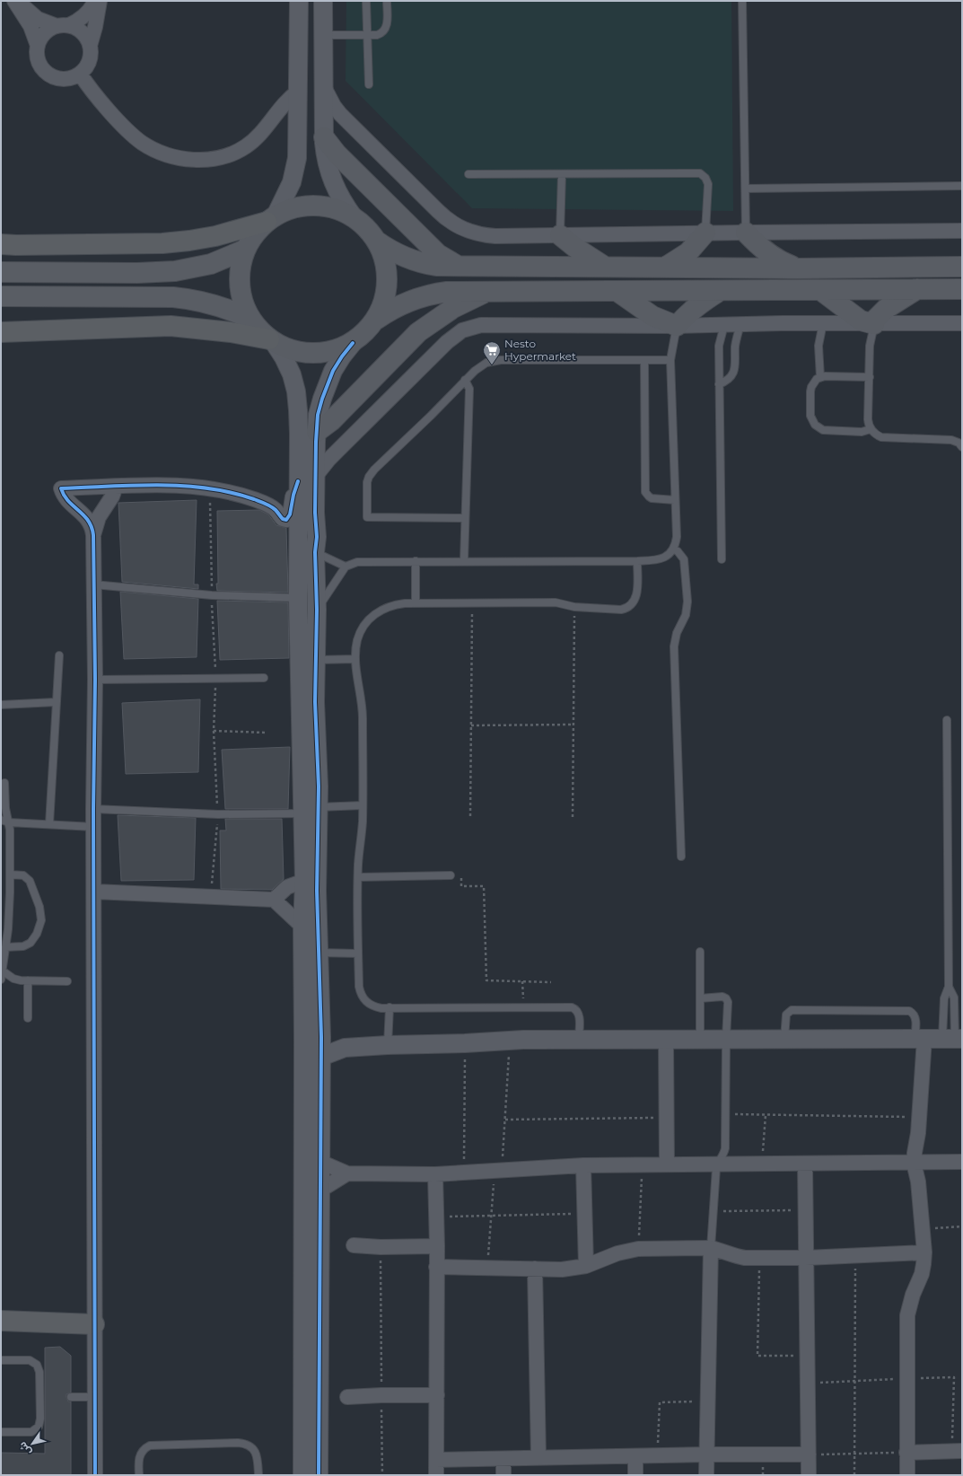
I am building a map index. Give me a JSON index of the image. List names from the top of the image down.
{
  "places": {
    "supermarket": ["Nesto Hypermarket"]
  },
  "north": "bottom left"
}
